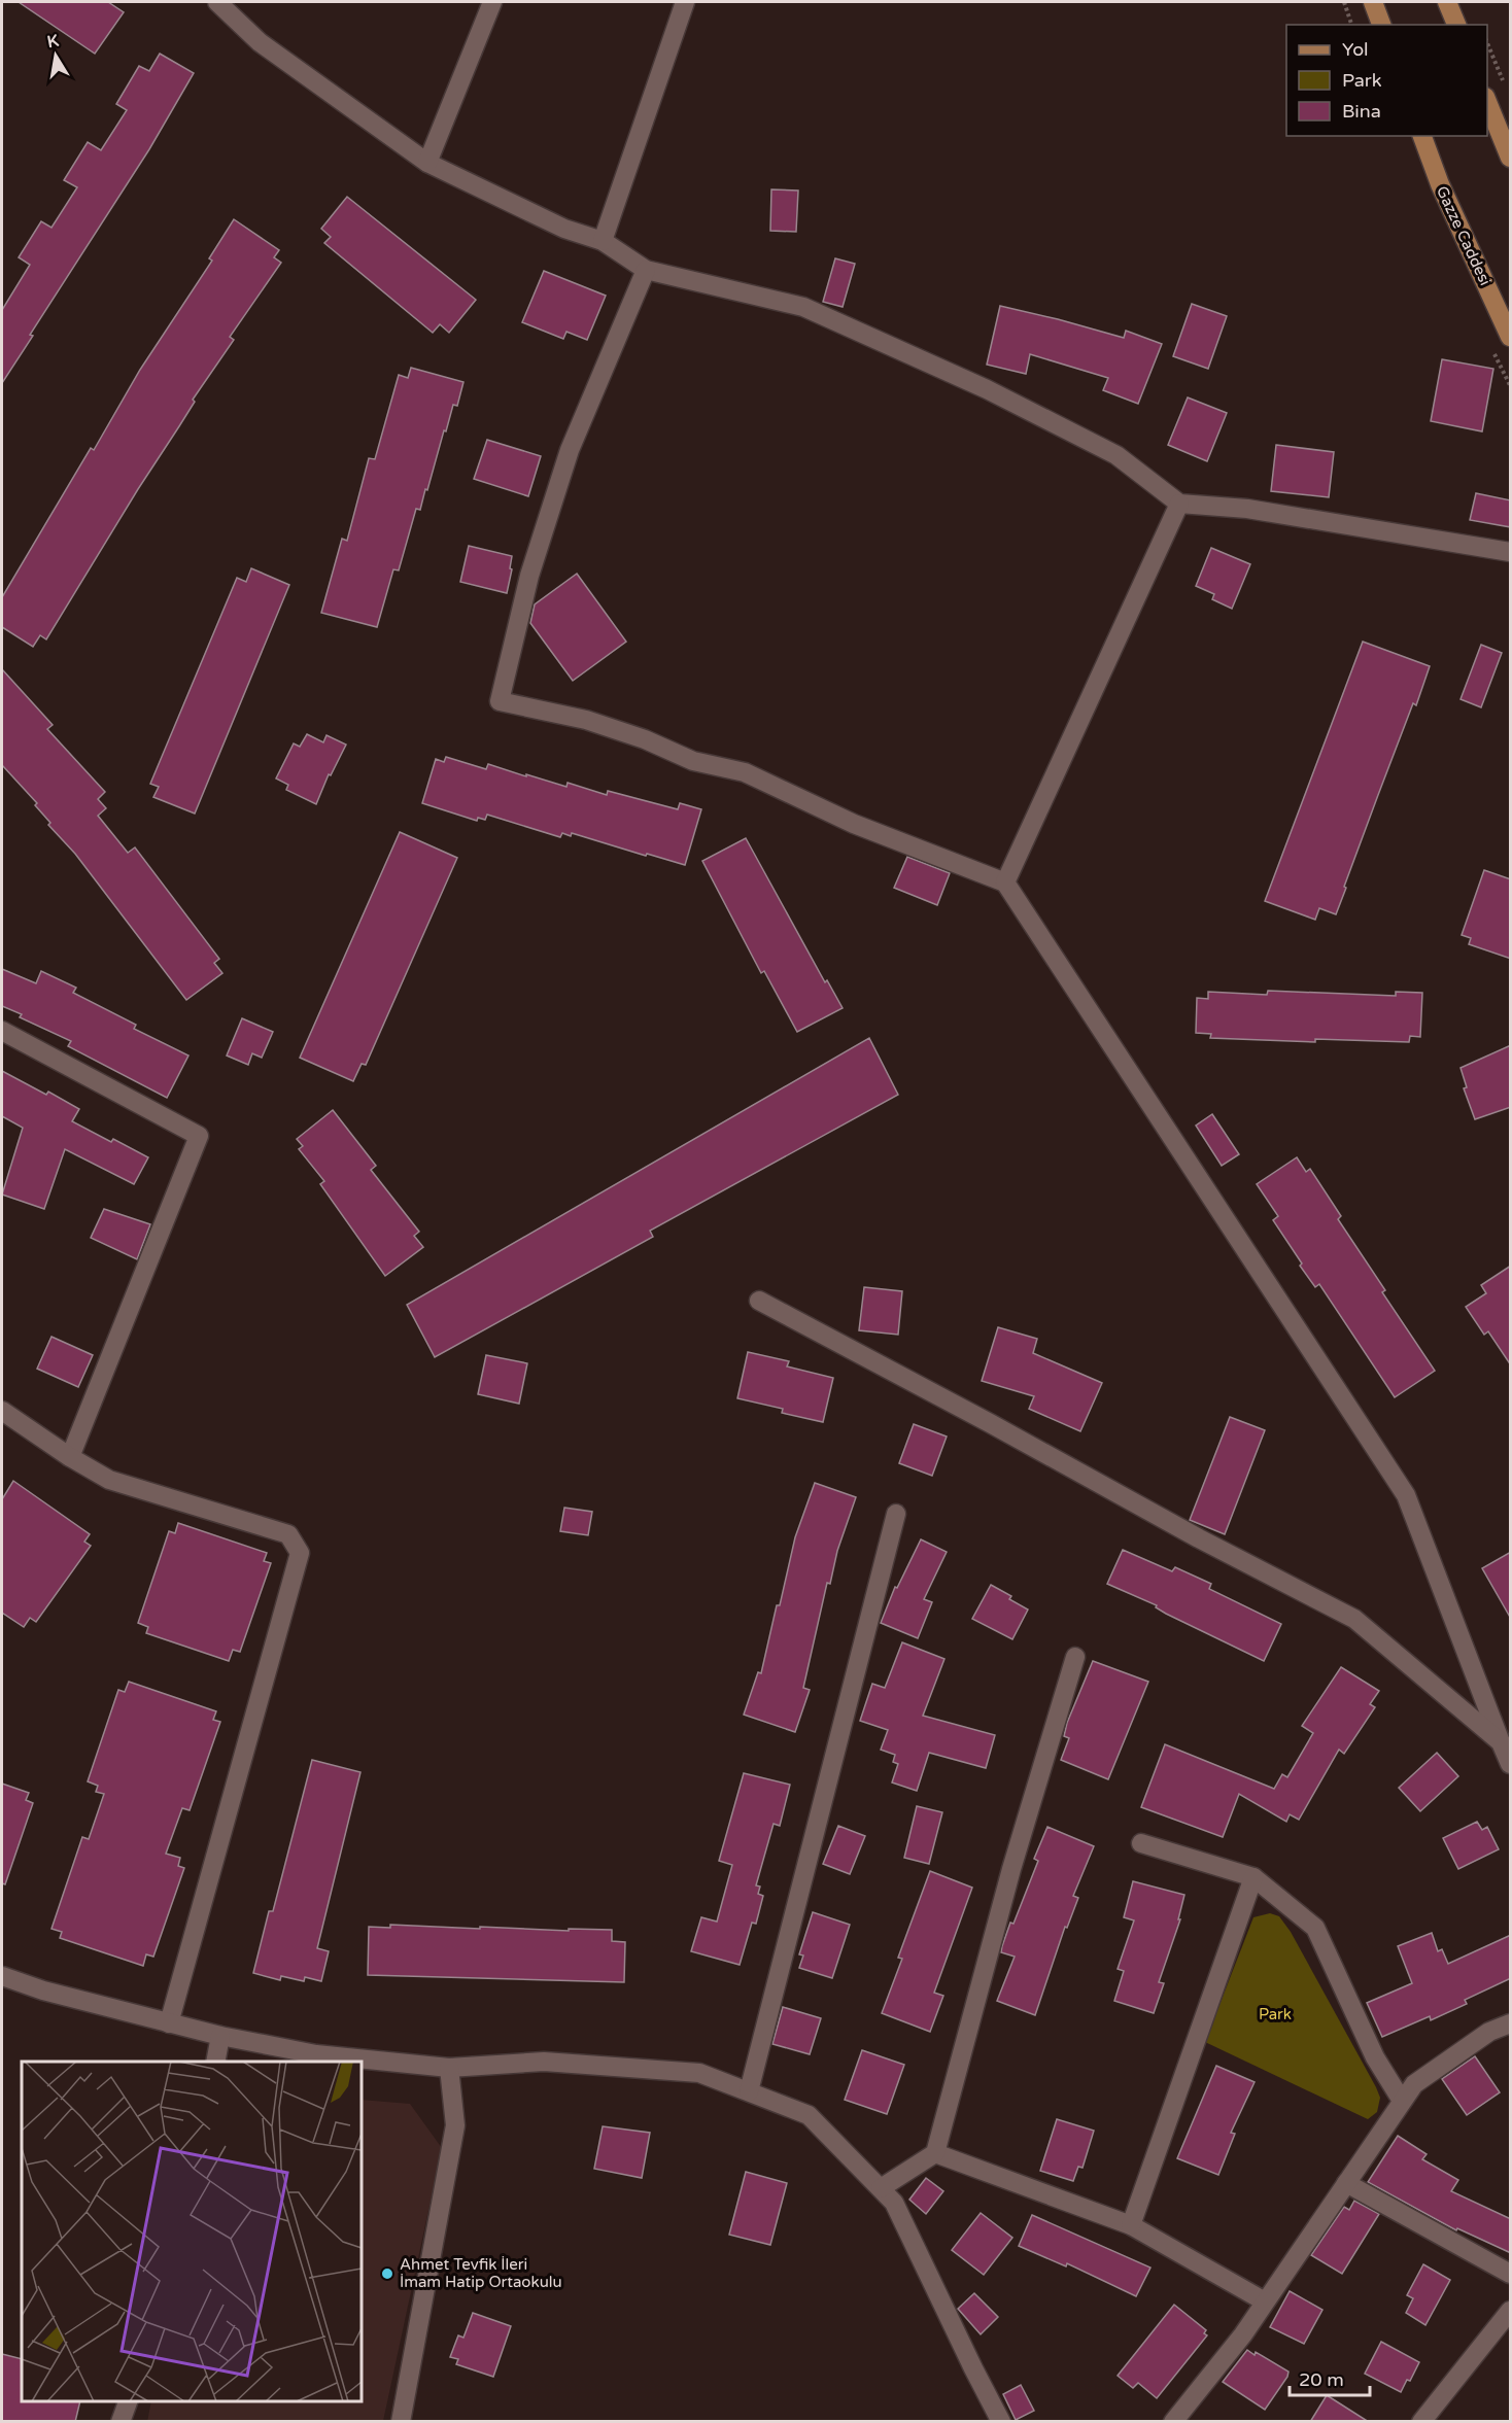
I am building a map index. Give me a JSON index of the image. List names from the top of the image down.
{
  "streets": {
    "main road": ["Gazze Caddesi"]
  },
  "parks": ["Park"],
  "places": ["Ahmet Tevfik İleri İmam Hatip Ortaokulu"],
  "legend": ["Yol", "Park", "Bina"],
  "scale_bar": "20 m",
  "north": "top"
}
